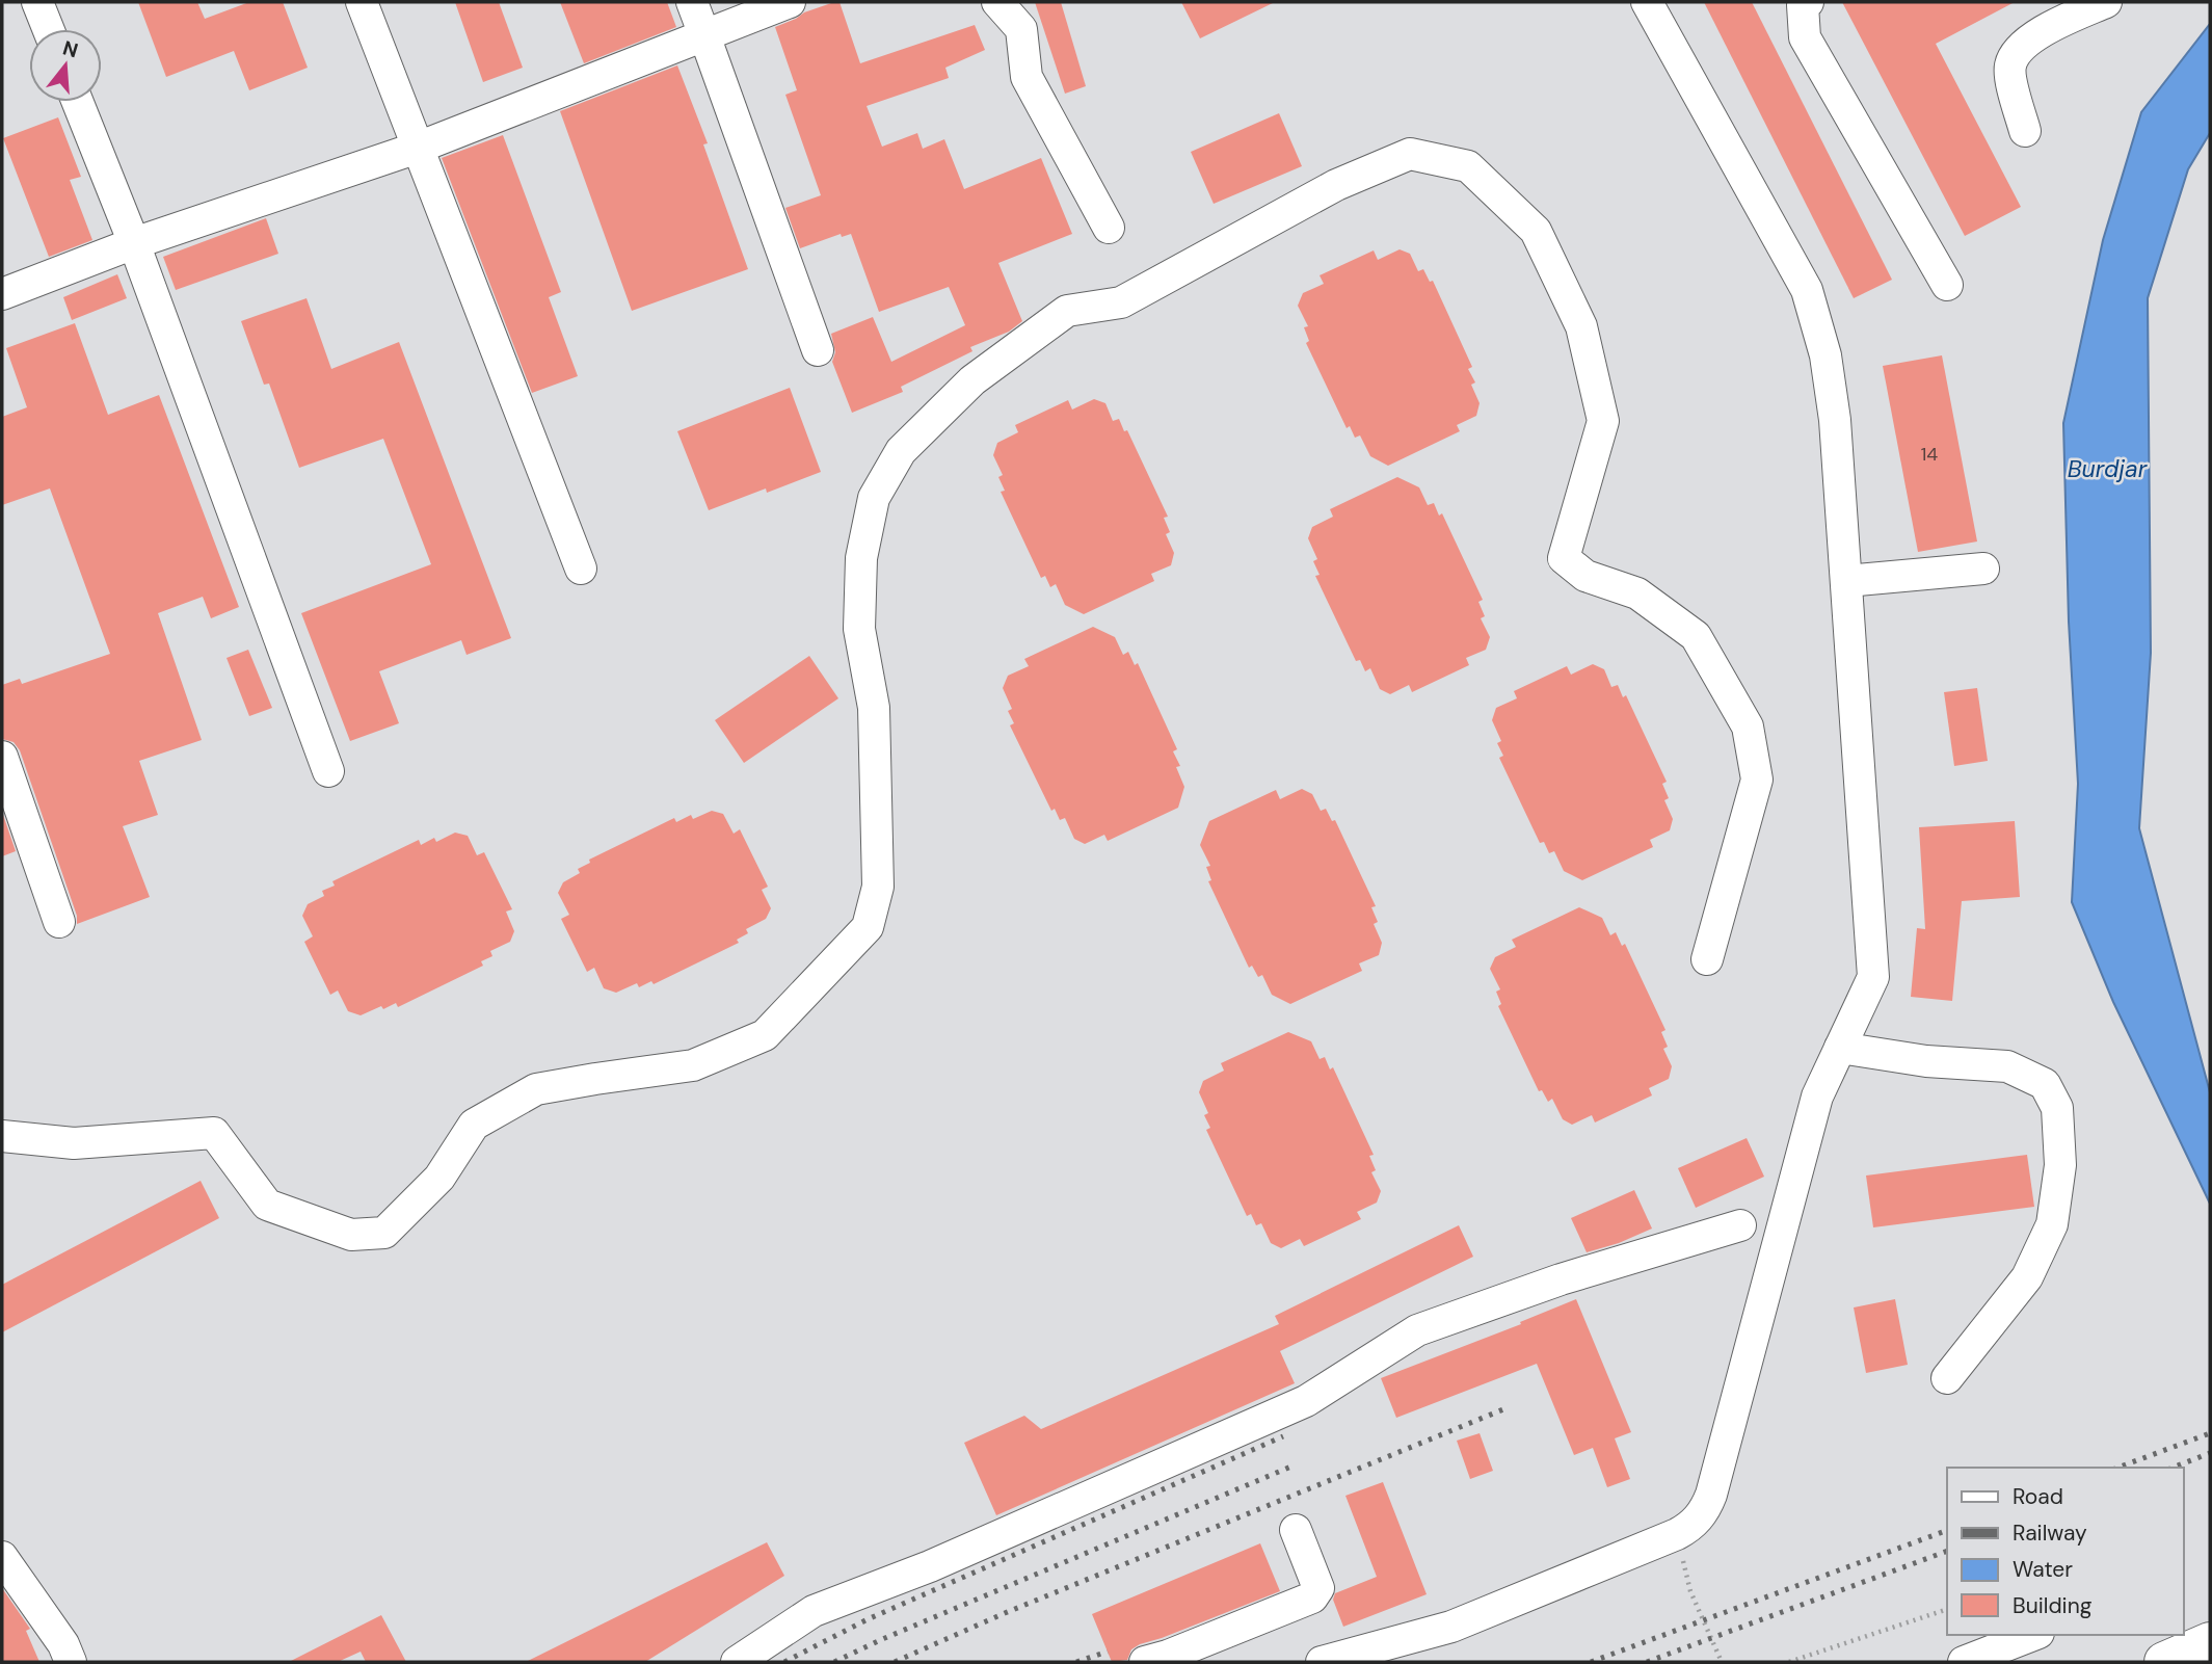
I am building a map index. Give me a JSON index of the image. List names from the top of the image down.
{
  "water": ["Burdjar"],
  "house_numbers": ["14"],
  "legend": [
    "Road",
    "Railway",
    "Water",
    "Building"
  ],
  "north": "top"
}
